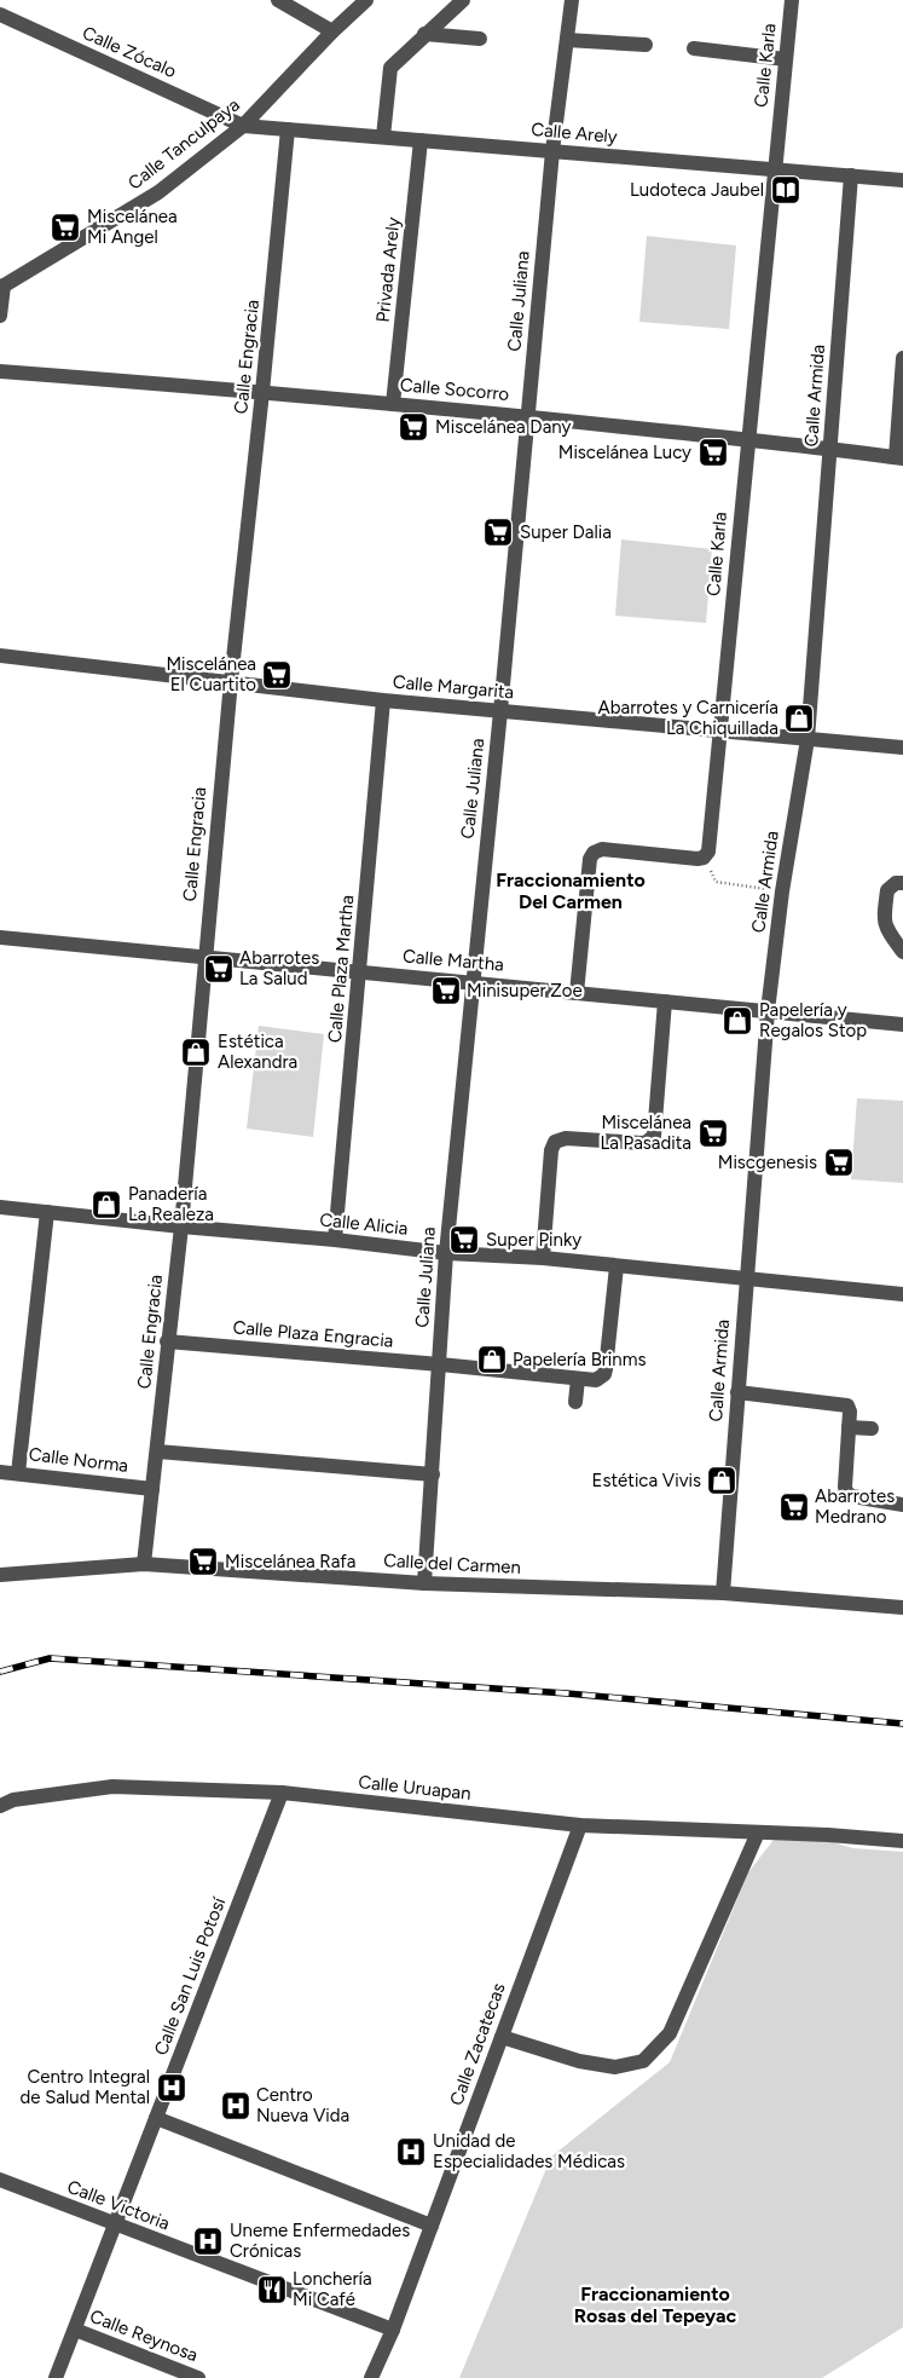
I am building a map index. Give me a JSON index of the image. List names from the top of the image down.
{
  "streets": {
    "street": [
      "Calle Zócalo",
      "Calle Karla",
      "Calle Arely",
      "Calle Tanculpaya",
      "Privada Arely",
      "Calle Juliana",
      "Calle Engracia",
      "Calle Socorro",
      "Calle Armida",
      "Calle Margarita",
      "Calle Martha",
      "Calle Plaza Martha",
      "Calle Alicia",
      "Calle Plaza Engracia",
      "Calle Norma",
      "Calle del Carmen",
      "Calle Uruapan",
      "Calle San Luis Potosí",
      "Calle Zacatecas",
      "Calle Victoria",
      "Calle Reynosa"
    ]
  },
  "crossings": [
    ["Calle Zócalo", "Calle Arely"],
    ["Calle Zócalo", "Calle Tanculpaya"],
    ["Calle Karla", "Calle Arely"],
    ["Calle Karla", "Calle Socorro"],
    ["Calle Karla", "Calle Margarita"],
    ["Calle Arely", "Calle Tanculpaya"],
    ["Calle Arely", "Privada Arely"],
    ["Calle Arely", "Calle Juliana"],
    ["Calle Arely", "Calle Engracia"],
    ["Calle Arely", "Calle Armida"],
    ["Privada Arely", "Calle Socorro"],
    ["Calle Juliana", "Calle Socorro"],
    ["Calle Juliana", "Calle Margarita"],
    ["Calle Juliana", "Calle Martha"],
    ["Calle Juliana", "Calle Alicia"],
    ["Calle Juliana", "Calle Plaza Engracia"],
    ["Calle Juliana", "Calle del Carmen"],
    ["Calle Engracia", "Calle Socorro"],
    ["Calle Engracia", "Calle Margarita"],
    ["Calle Engracia", "Calle Martha"],
    ["Calle Engracia", "Calle Alicia"],
    ["Calle Engracia", "Calle Plaza Engracia"],
    ["Calle Engracia", "Calle Norma"],
    ["Calle Engracia", "Calle del Carmen"],
    ["Calle Socorro", "Calle Armida"],
    ["Calle Armida", "Calle Margarita"],
    ["Calle Armida", "Calle Martha"],
    ["Calle Armida", "Calle Alicia"],
    ["Calle Armida", "Calle del Carmen"],
    ["Calle Margarita", "Calle Plaza Martha"],
    ["Calle Martha", "Calle Plaza Martha"],
    ["Calle Plaza Martha", "Calle Alicia"],
    ["Calle Alicia", "Calle Plaza Engracia"],
    ["Calle Uruapan", "Calle San Luis Potosí"],
    ["Calle Uruapan", "Calle Zacatecas"],
    ["Calle San Luis Potosí", "Calle Victoria"],
    ["Calle San Luis Potosí", "Calle Reynosa"],
    ["Calle Zacatecas", "Calle Victoria"]
  ],
  "districts": ["Fraccionamiento Del Carmen", "Fraccionamiento Rosas del Tepeyac"],
  "places": {
    "library": ["Ludoteca Jaubel"],
    "supermarket": [
      "Miscelánea Mi Angel",
      "Miscelánea Dany",
      "Miscelánea Lucy",
      "Super Dalia",
      "Miscelánea El Cuartito",
      "Abarrotes La Salud",
      "Minisuper Zoe",
      "Miscelánea La Pasadita",
      "Miscgenesis",
      "Super Pinky",
      "Abarrotes Medrano",
      "Miscelánea Rafa"
    ],
    "shop": [
      "Abarrotes y Carnicería La Chiquillada",
      "Papelería y Regalos Stop",
      "Estética Alexandra",
      "Panadería La Realeza",
      "Papelería Brinms",
      "Estética Vivis"
    ],
    "hospital": [
      "Centro Integral de Salud Mental",
      "Centro Nueva Vida",
      "Unidad de Especialidades Médicas",
      "Uneme Enfermedades Crónicas"
    ],
    "restaurant": ["Lonchería Mi Café"]
  }
}
